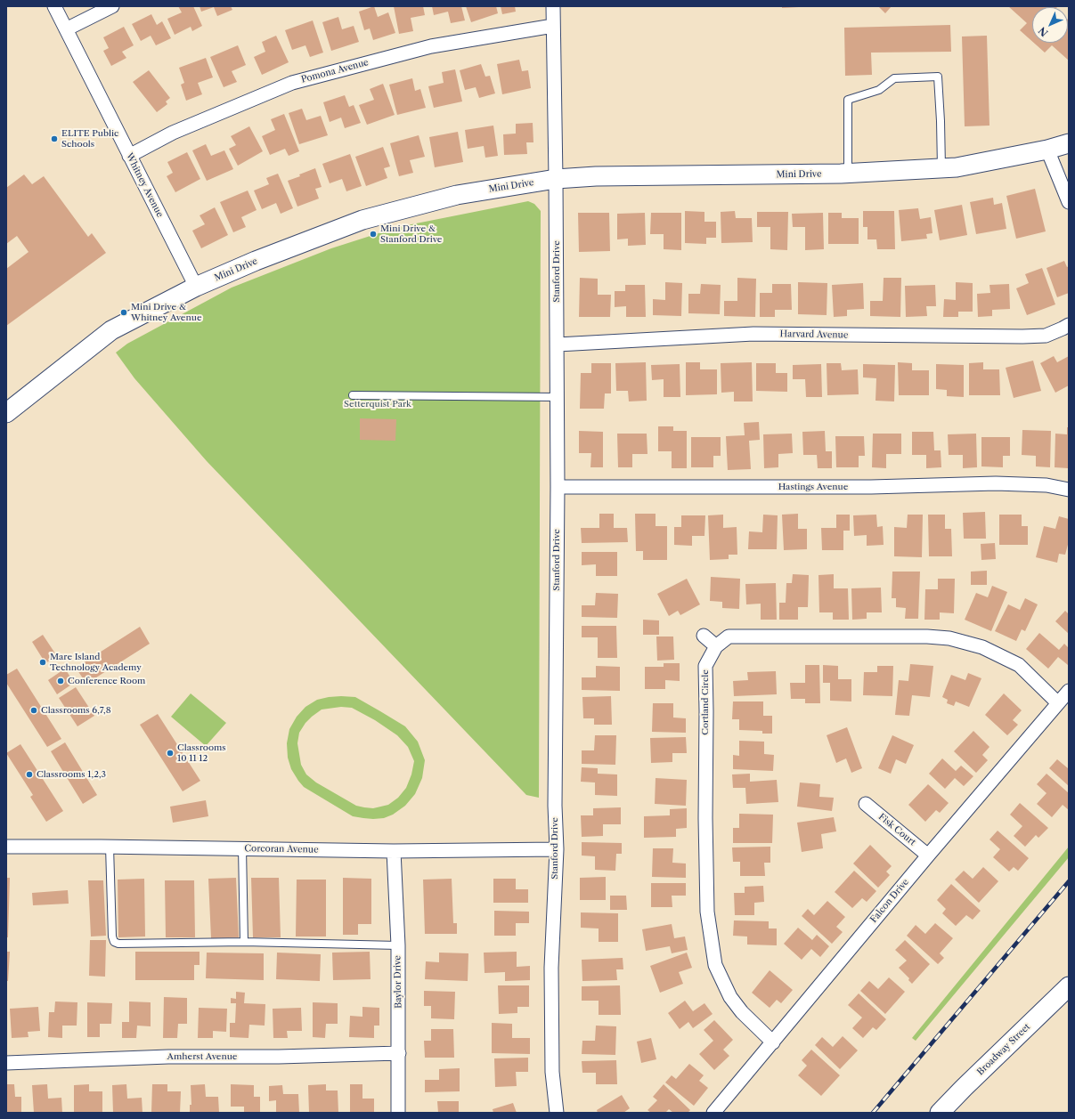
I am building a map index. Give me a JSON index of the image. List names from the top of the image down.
{
  "streets": {
    "street": [
      "Pomona Avenue",
      "Mini Drive",
      "Whitney Avenue",
      "Stanford Drive",
      "Harvard Avenue",
      "Hastings Avenue",
      "Cortland Circle",
      "Fisk Court",
      "Corcoran Avenue",
      "Falcon Drive",
      "Baylor Drive",
      "Broadway Street",
      "Amherst Avenue"
    ]
  },
  "crossings": [
    ["Pomona Avenue", "Whitney Avenue"],
    ["Pomona Avenue", "Stanford Drive"],
    ["Mini Drive", "Whitney Avenue"],
    ["Mini Drive", "Stanford Drive"],
    ["Stanford Drive", "Harvard Avenue"],
    ["Stanford Drive", "Hastings Avenue"],
    ["Stanford Drive", "Corcoran Avenue"],
    ["Cortland Circle", "Falcon Drive"],
    ["Fisk Court", "Falcon Drive"],
    ["Corcoran Avenue", "Baylor Drive"],
    ["Baylor Drive", "Amherst Avenue"]
  ],
  "parks": ["Setterquist Park"],
  "places": [
    "ELITE Public Schools",
    "Mini Drive & Stanford Drive",
    "Mini Drive & Whitney Avenue",
    "Mare Island Technology Academy",
    "Conference Room",
    "Classrooms 6,7,8",
    "Classrooms 10 11 12",
    "Classrooms 1,2,3"
  ],
  "north": "bottom left"
}
